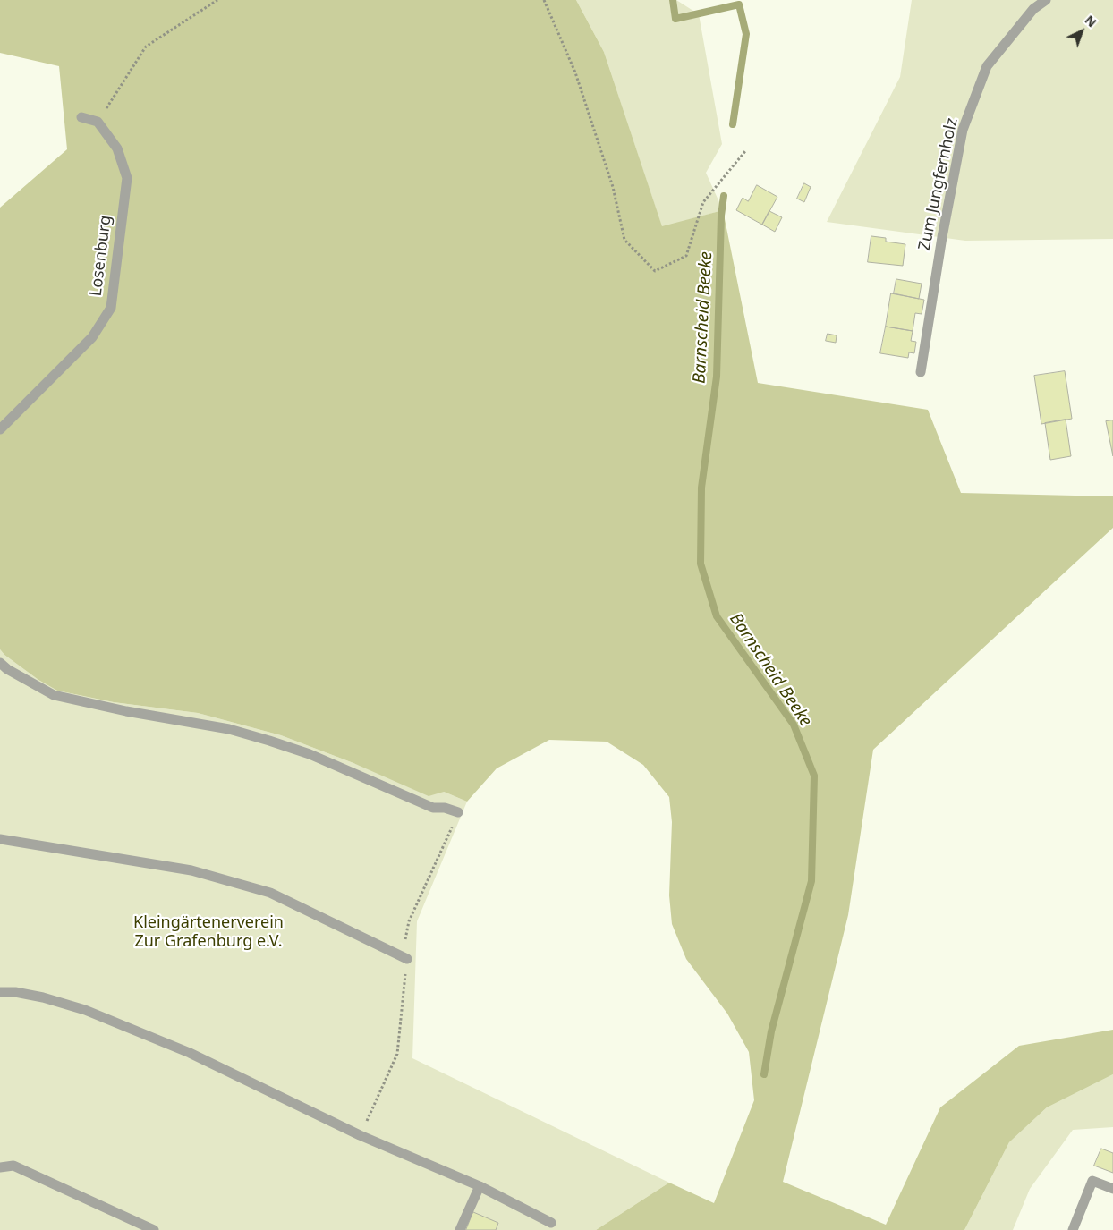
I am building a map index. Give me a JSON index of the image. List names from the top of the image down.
{
  "streets": {
    "lane": ["Zum Jungfernholz", "Losenburg"]
  },
  "water": ["Barnscheid Beeke"],
  "parks": ["Kleingärtenerverein Zur Grafenburg e.V."],
  "north": "top right"
}
